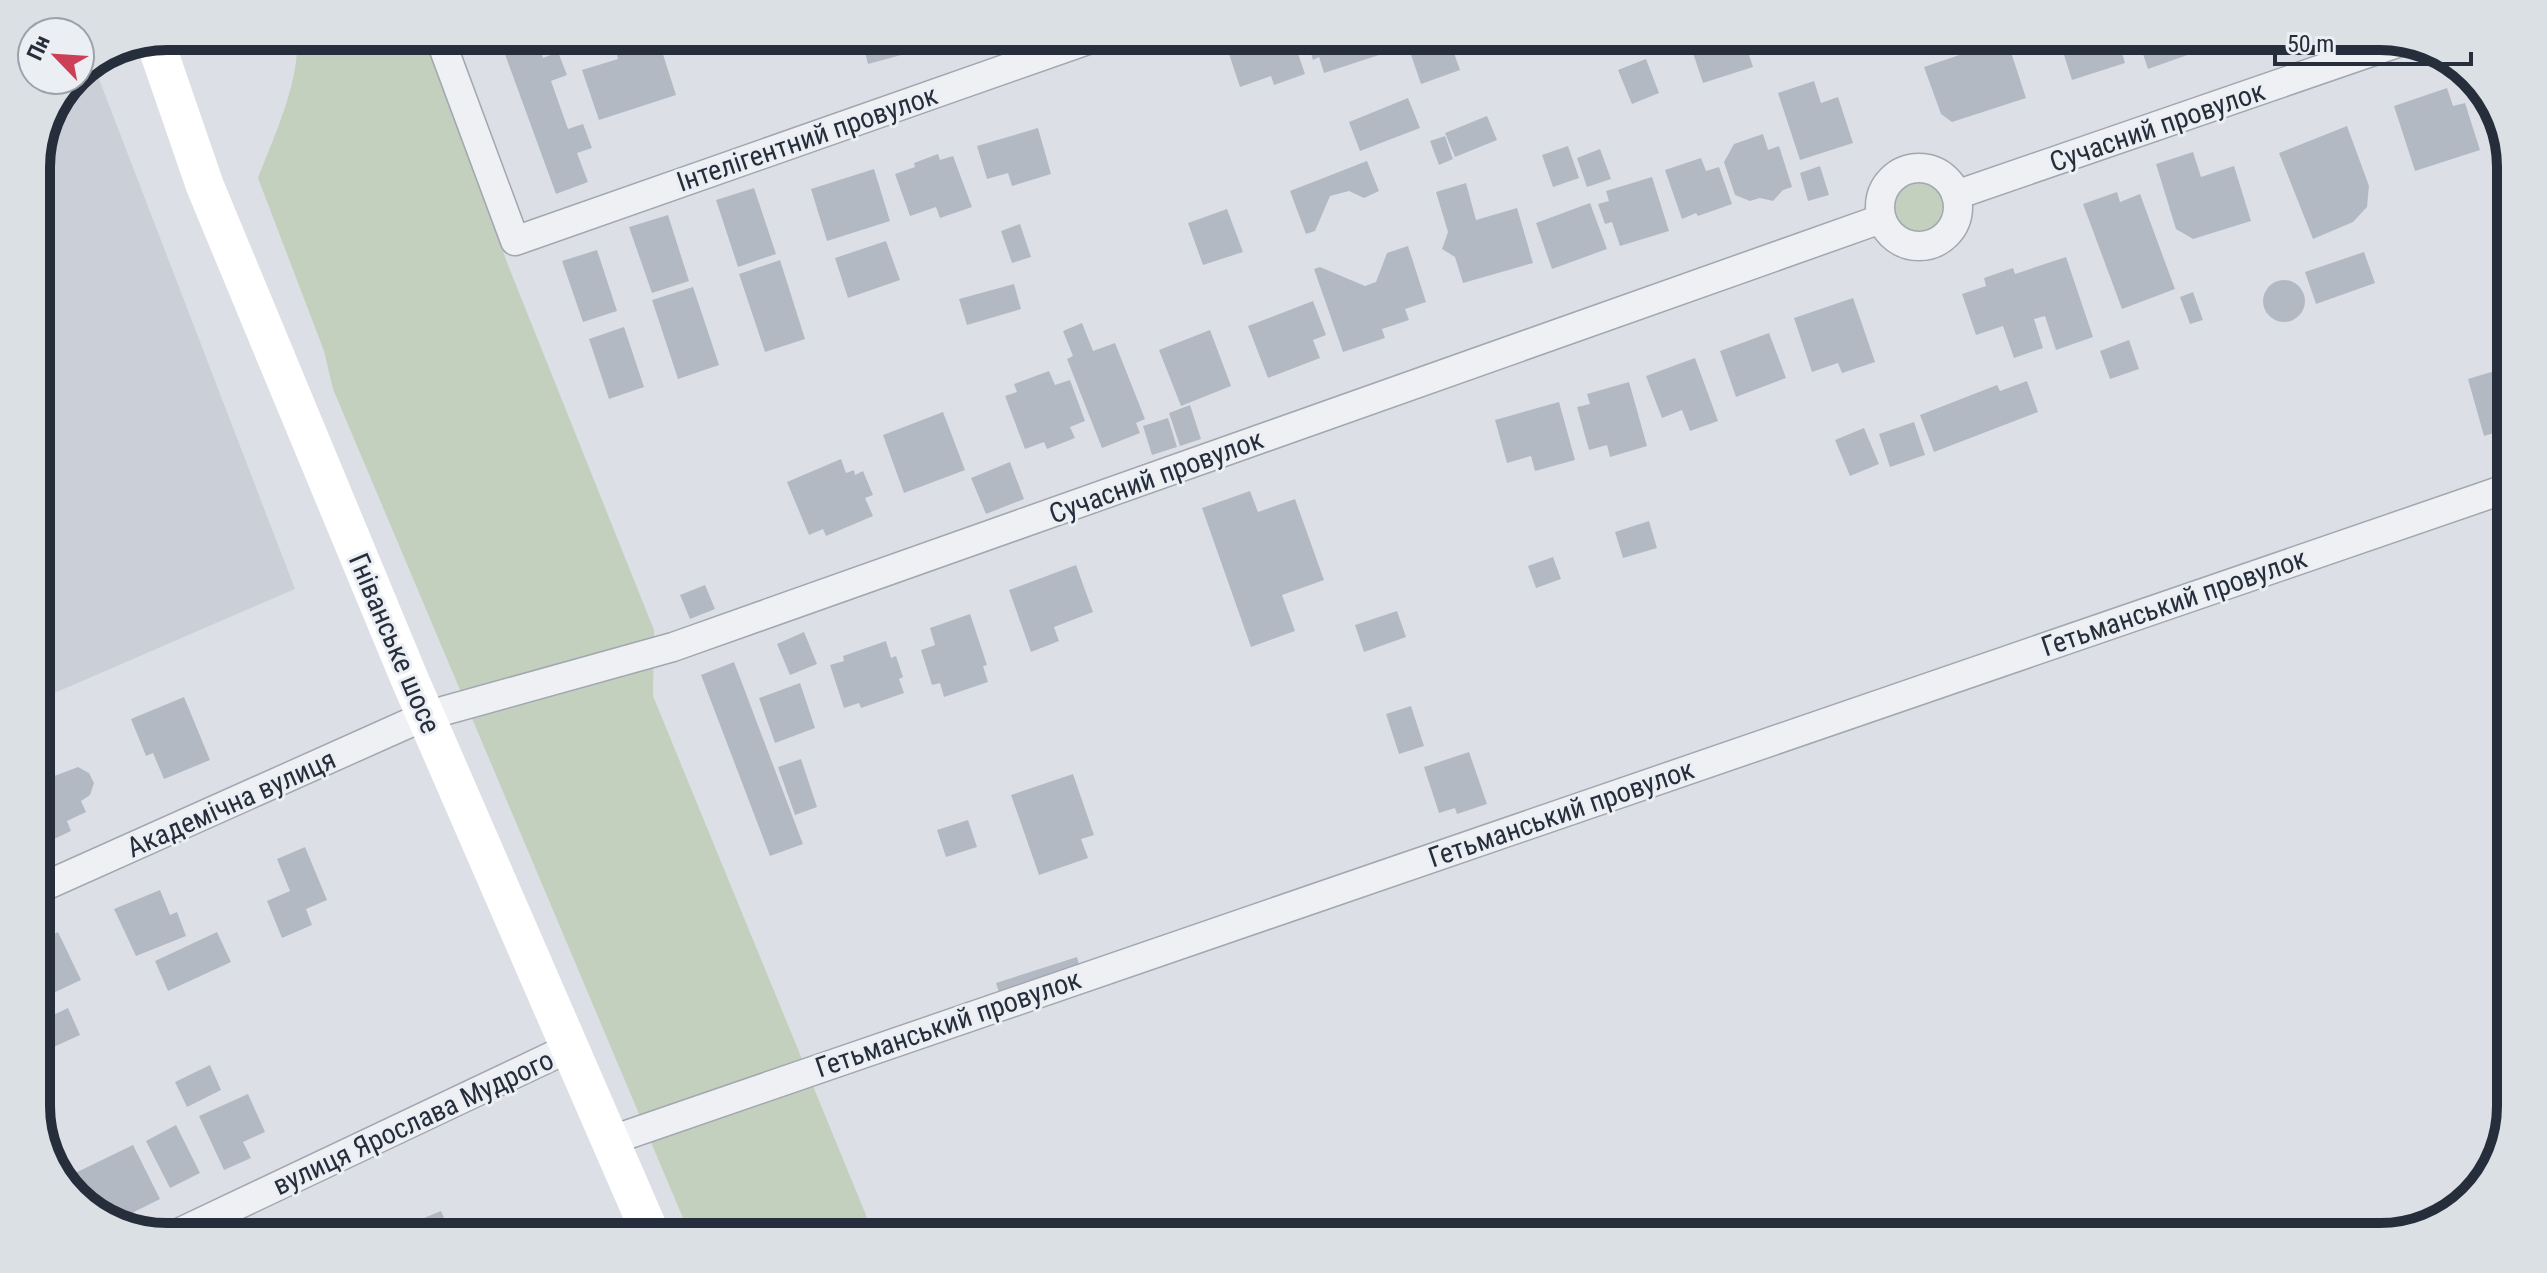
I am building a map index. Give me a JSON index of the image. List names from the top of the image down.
{
  "streets": {
    "main road": ["Гніванське шосе"],
    "street": [
      "Сучасний провулок",
      "Інтелігентний провулок",
      "Гетьманський провулок",
      "Академічна вулиця",
      "вулиця Ярослава Мудрого"
    ]
  },
  "crossings": [
    ["Сучасний провулок", "Гніванське шосе"],
    ["Сучасний провулок", "Академічна вулиця"],
    ["Гетьманський провулок", "Гніванське шосе"],
    ["Гніванське шосе", "Академічна вулиця"],
    ["Гніванське шосе", "вулиця Ярослава Мудрого"]
  ],
  "scale_bar": "50 m",
  "north": "top left"
}
